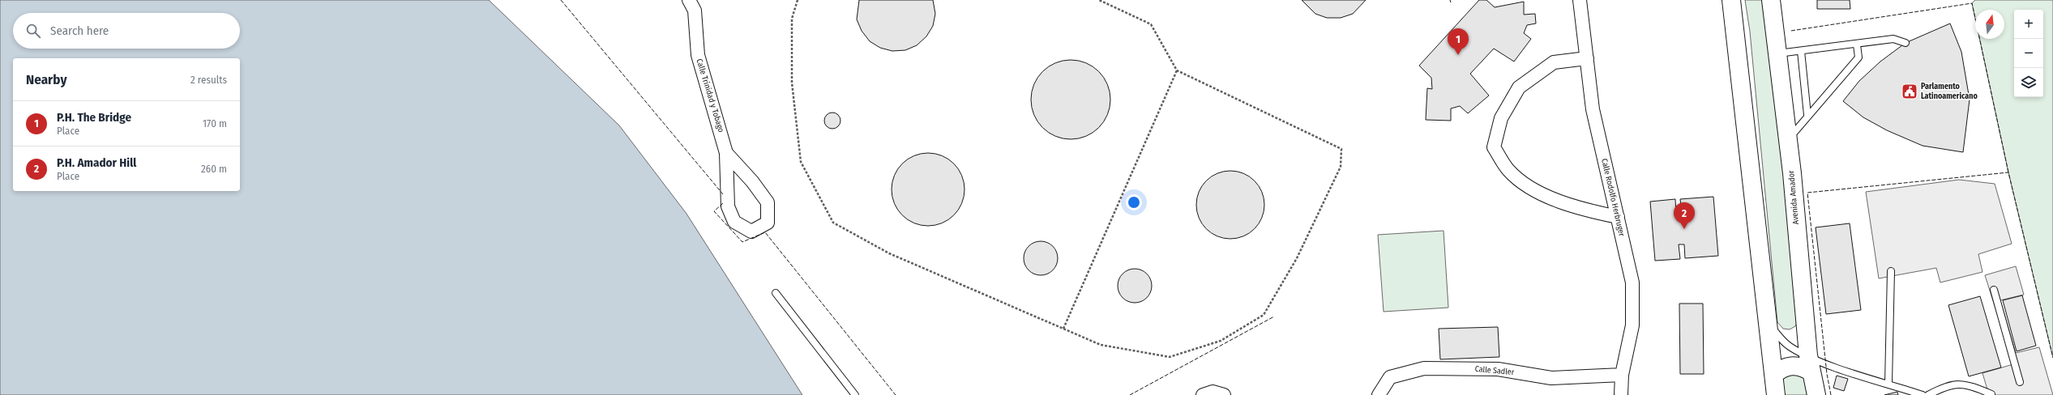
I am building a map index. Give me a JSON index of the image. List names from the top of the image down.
{
  "streets": {
    "main road": ["Avenida Amador"],
    "street": ["Calle Trinidad y Tobago", "Calle Rodolfo Herbruger", "Calle Sadler"]
  },
  "crossings": [
    ["Calle Rodolfo Herbruger", "Calle Sadler"]
  ],
  "places": {
    "public building": ["Parlamento Latinoamericano"]
  },
  "north": "top",
  "page": {
    "map_buttons": ["+", "−"],
    "search": "Search here",
    "pins": ["1", "2"],
    "heading": ["Nearby", "2 results"],
    "list": [
      {
        "mark": "1",
        "name": "P.H. The Bridge",
        "note": "Place",
        "value": "170 m"
      },
      {
        "mark": "2",
        "name": "P.H. Amador Hill",
        "note": "Place",
        "value": "260 m"
      }
    ]
  }
}
